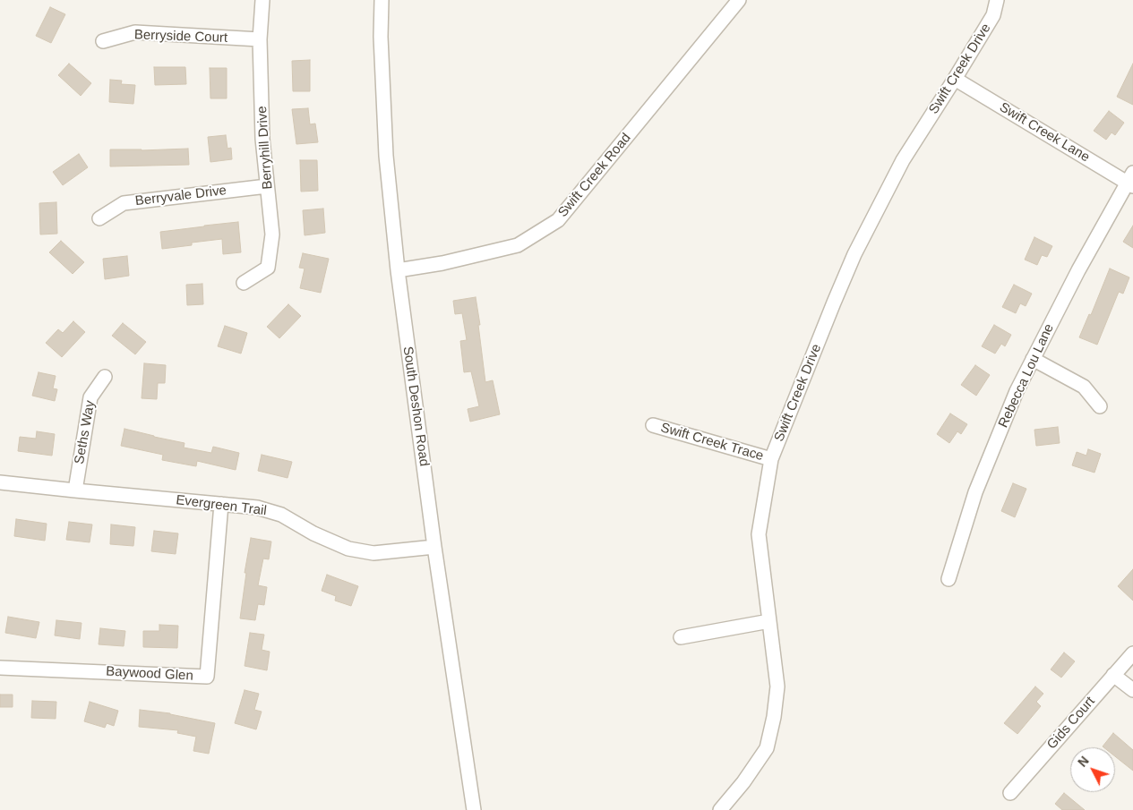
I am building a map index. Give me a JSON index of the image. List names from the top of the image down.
{
  "streets": {
    "street": [
      "Berryside Court",
      "Swift Creek Drive",
      "Swift Creek Lane",
      "Berryhill Drive",
      "Swift Creek Road",
      "Berryvale Drive",
      "Rebecca Lou Lane",
      "South Deshon Road",
      "Seths Way",
      "Swift Creek Trace",
      "Evergreen Trail",
      "Baywood Glen",
      "Gids Court"
    ]
  },
  "crossings": [
    ["Berryside Court", "Berryhill Drive"],
    ["Swift Creek Drive", "Swift Creek Lane"],
    ["Swift Creek Drive", "Swift Creek Trace"],
    ["Swift Creek Lane", "Rebecca Lou Lane"],
    ["Berryhill Drive", "Berryvale Drive"],
    ["Swift Creek Road", "South Deshon Road"],
    ["South Deshon Road", "Evergreen Trail"],
    ["Seths Way", "Evergreen Trail"],
    ["Evergreen Trail", "Baywood Glen"]
  ],
  "north": "top left"
}
